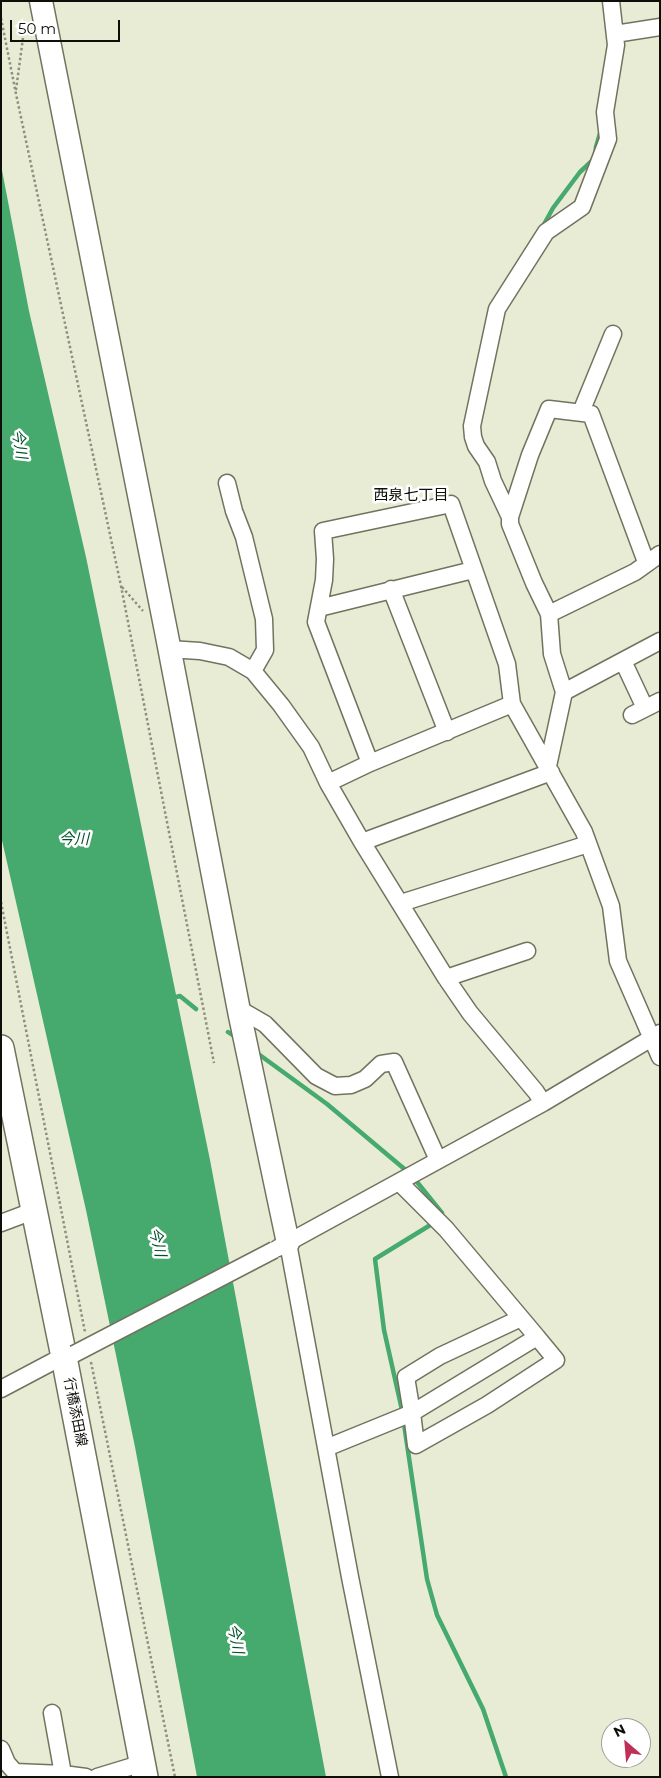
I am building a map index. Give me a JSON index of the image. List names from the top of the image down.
{
  "streets": {
    "main road": ["行橋添田線"]
  },
  "districts": ["西泉七丁目"],
  "water": ["今川"],
  "scale_bar": "50 m",
  "north": "top left"
}
